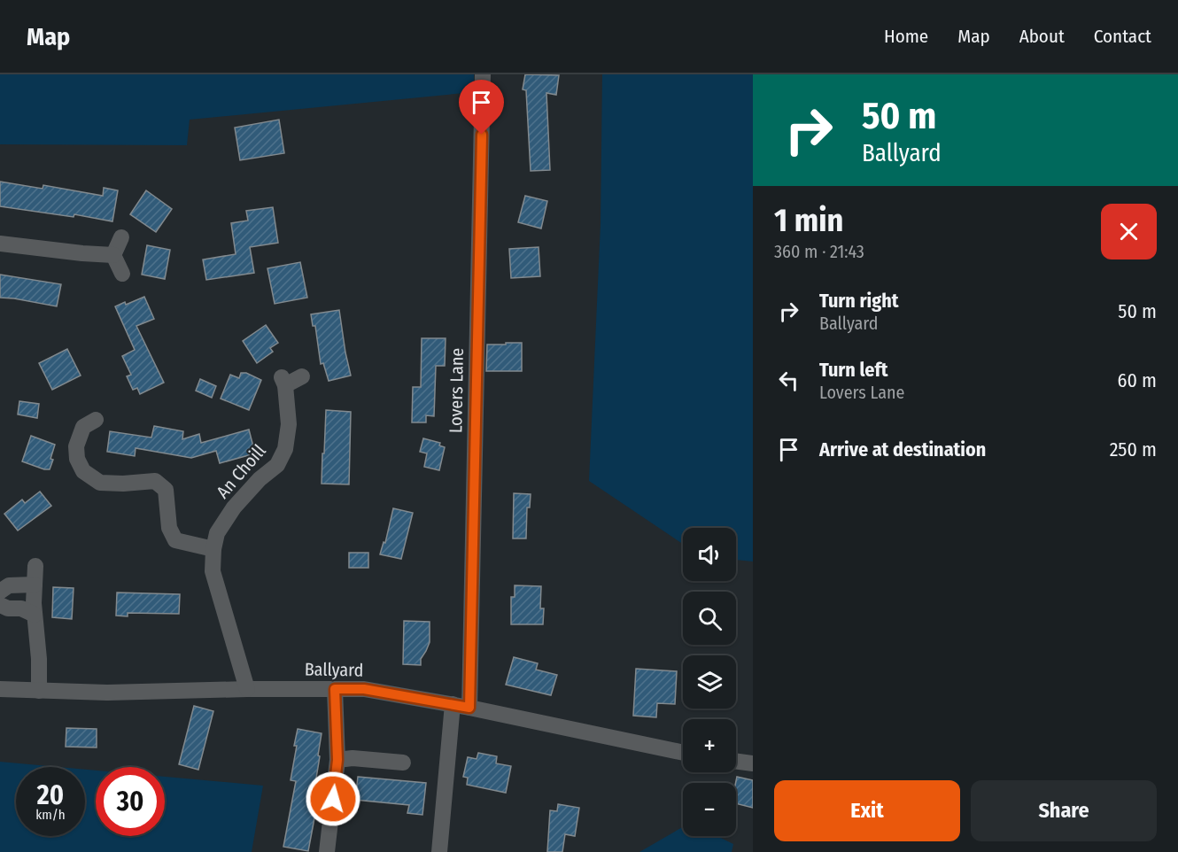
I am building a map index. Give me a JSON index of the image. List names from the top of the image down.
{
  "streets": {
    "street": ["Lovers Lane", "An Choill", "Ballyard"]
  },
  "crossings": [
    ["Lovers Lane", "Ballyard"],
    ["An Choill", "Ballyard"]
  ],
  "page": {
    "header": "Map",
    "nav": [
      "Home",
      "Map",
      "About",
      "Contact"
    ],
    "turn": ["50 m", "Ballyard"],
    "heading": ["1 min", "360 m · 21:43"],
    "list": [
      {
        "name": "Turn right",
        "note": "Ballyard",
        "value": "50 m"
      },
      {
        "name": "Turn left",
        "note": "Lovers Lane",
        "value": "60 m"
      },
      {
        "name": "Arrive at destination",
        "value": "250 m"
      }
    ],
    "map_buttons": ["+", "−"],
    "speed": "20 km/h",
    "limit": "30",
    "buttons": ["Exit", "Share"]
  }
}
